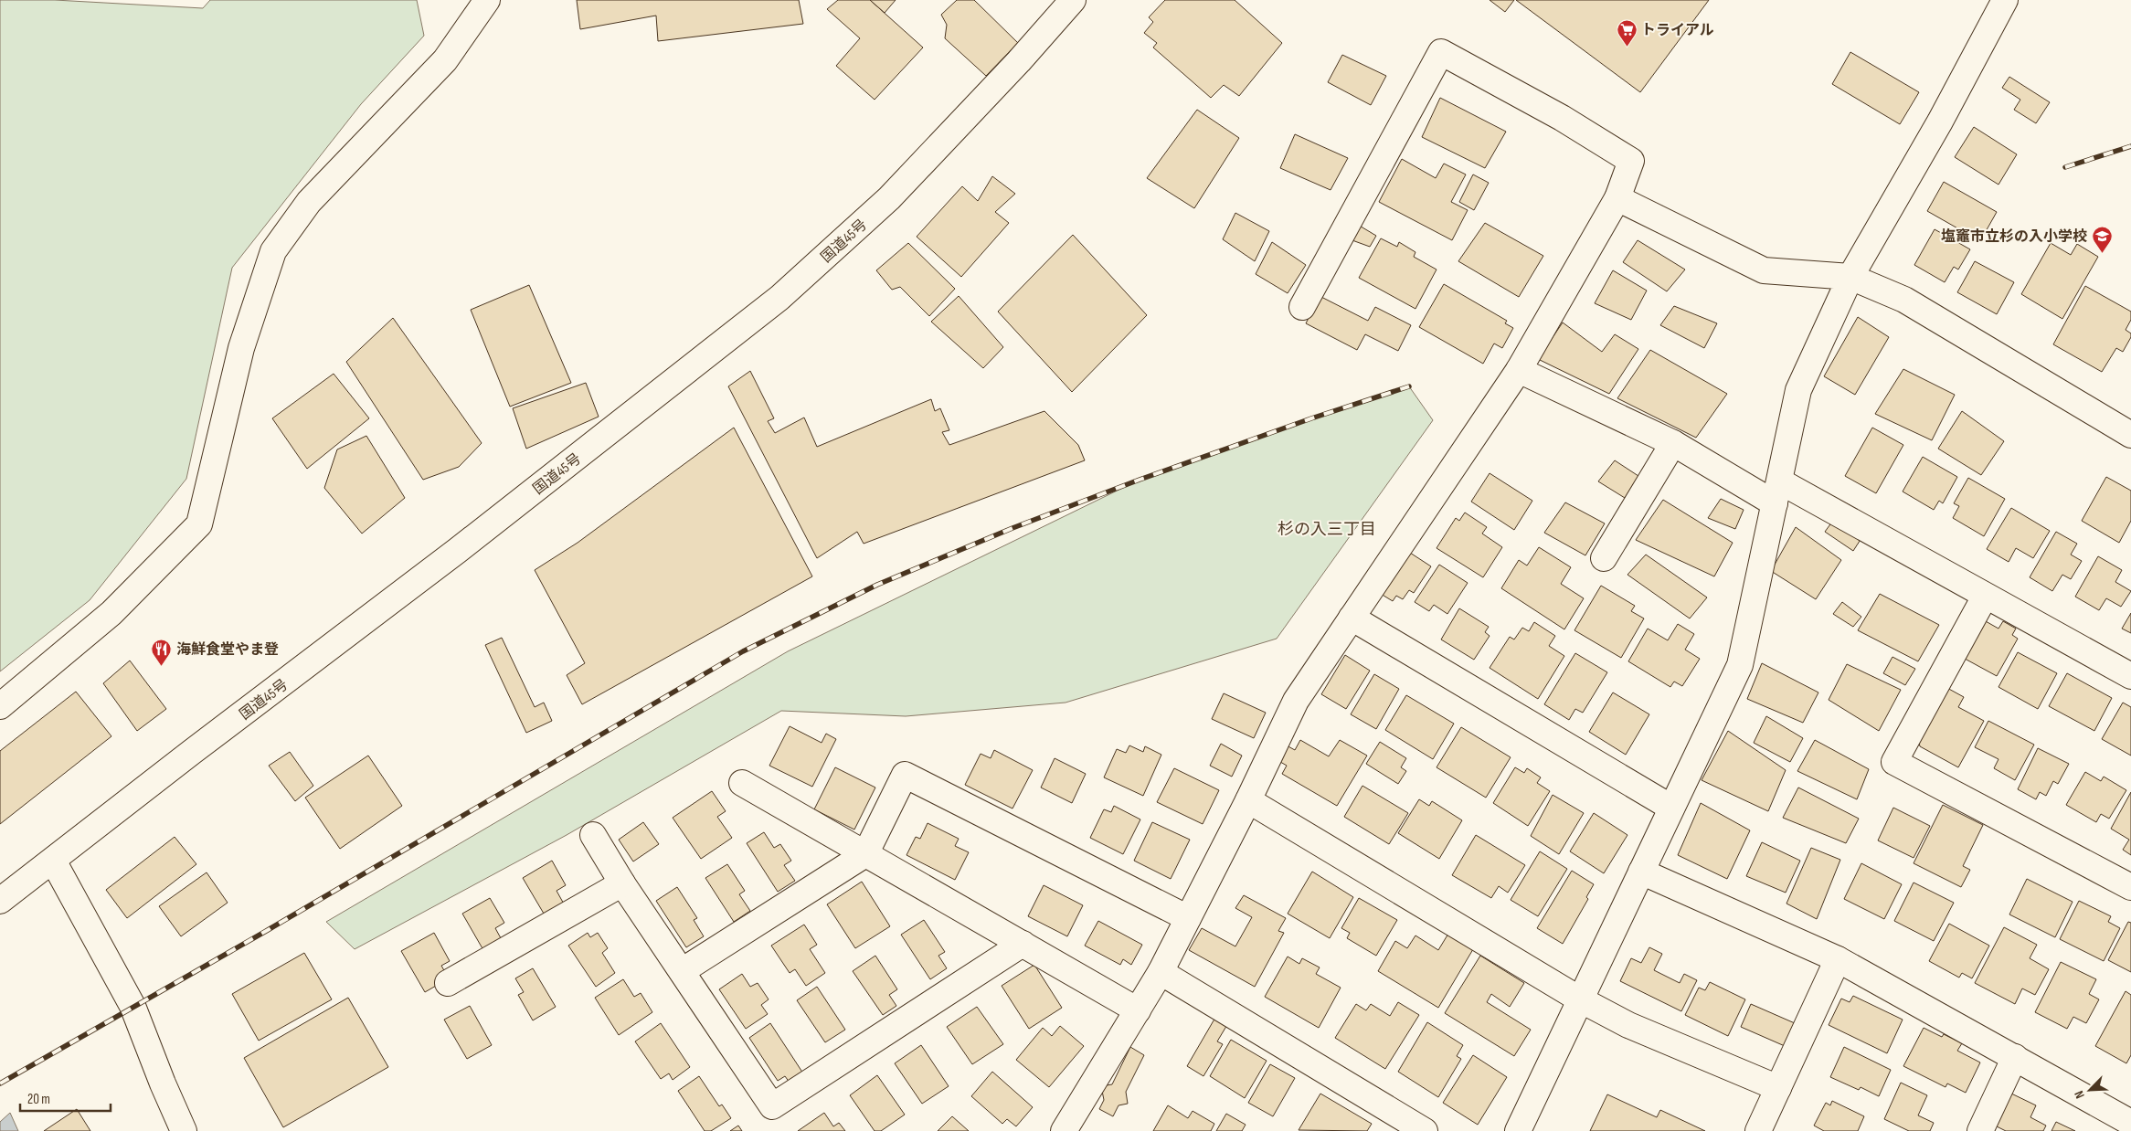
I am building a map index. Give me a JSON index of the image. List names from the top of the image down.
{
  "streets": {
    "main road": ["国道45号"]
  },
  "districts": ["杉の入三丁目"],
  "places": {
    "supermarket": ["トライアル"],
    "school or university": ["塩竈市立杉の入小学校"],
    "restaurant": ["海鮮食堂やま登"]
  },
  "scale_bar": "20 m",
  "north": "bottom left"
}
